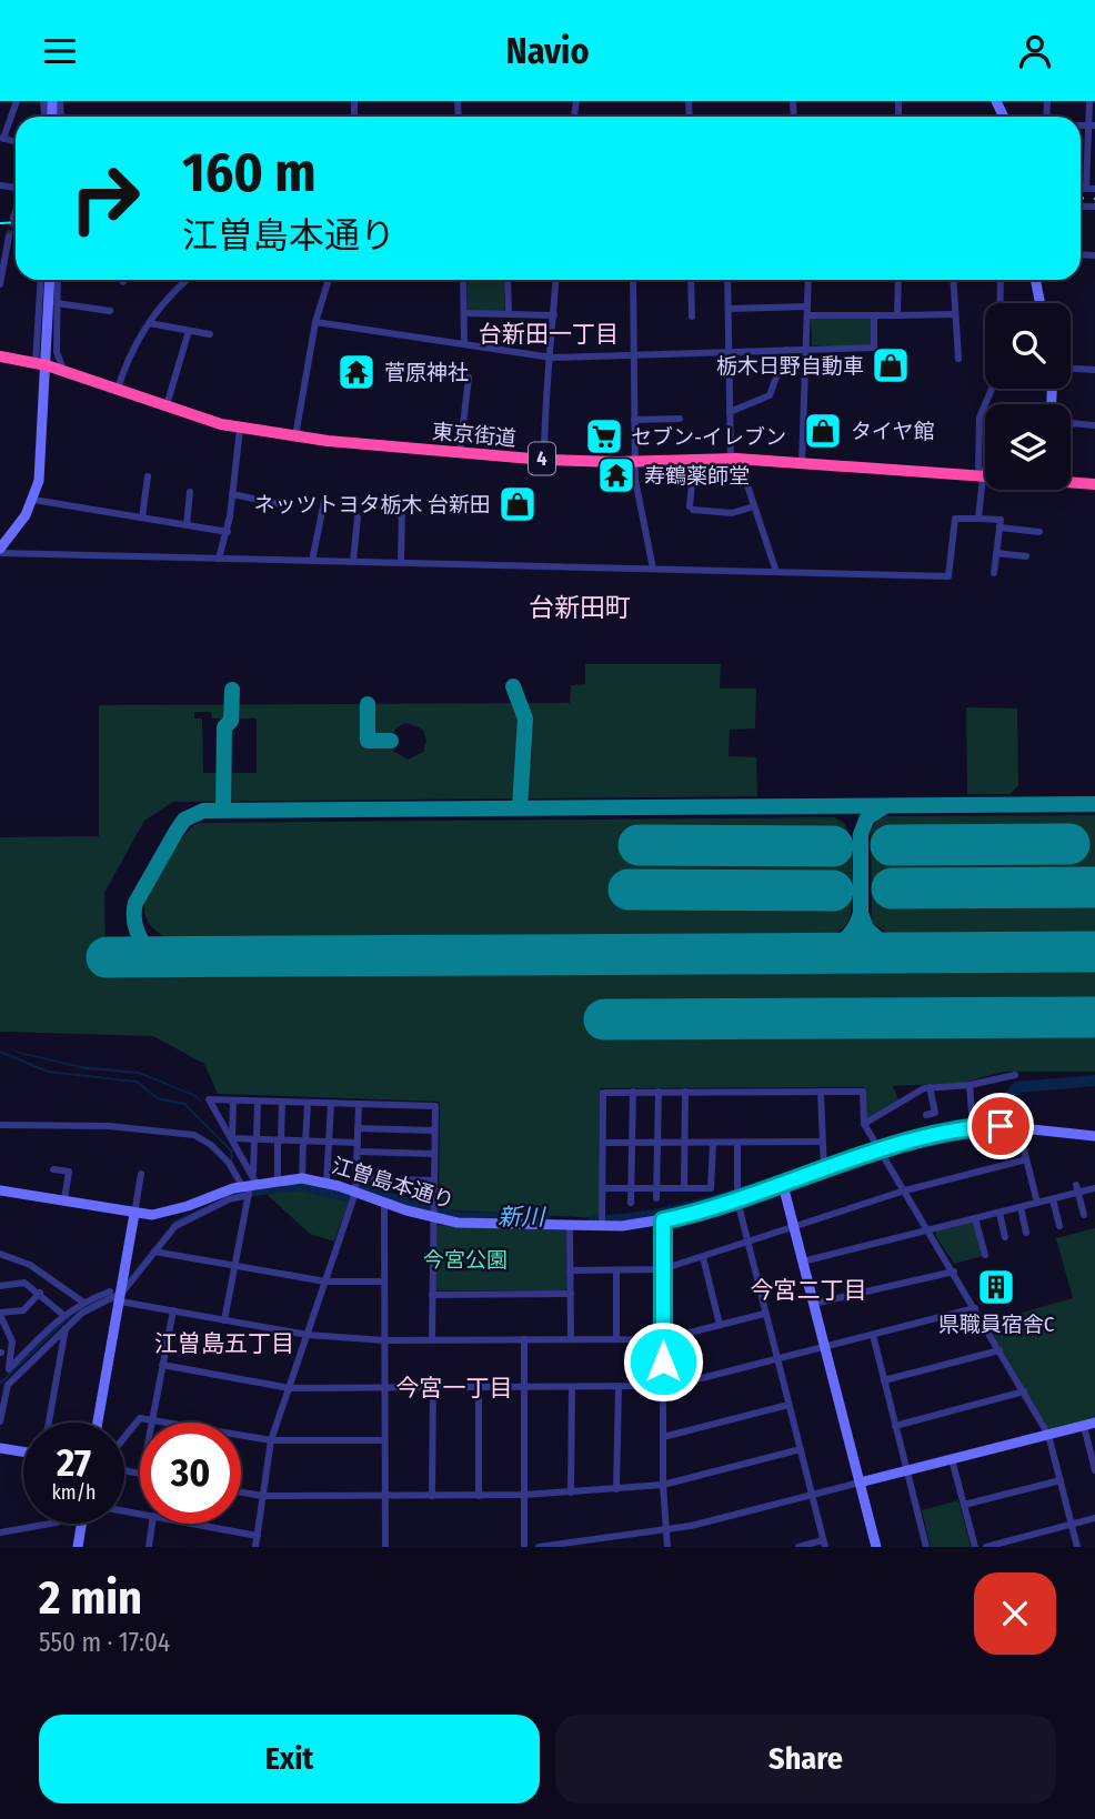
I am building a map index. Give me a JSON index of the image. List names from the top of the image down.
{
  "streets": {
    "highway": ["東京街道", "4"],
    "street": ["江曽島本通り"]
  },
  "districts": [
    "台新田一丁目",
    "台新田町",
    "今宮二丁目",
    "江曽島五丁目",
    "今宮一丁目"
  ],
  "water": ["新川"],
  "parks": ["今宮公園"],
  "places": {
    "shop": ["栃木日野自動車", "タイヤ館", "ネッツトヨタ栃木 台新田"],
    "temple": ["菅原神社", "寿鶴薬師堂"],
    "supermarket": ["セブン-イレブン"],
    "building": ["県職員宿舎C"]
  },
  "page": {
    "header": "Navio",
    "turn": ["160 m", "江曽島本通り"],
    "speed": "27 km/h",
    "limit": "30",
    "heading": ["2 min", "550 m · 17:04"],
    "buttons": ["Exit", "Share"]
  }
}
